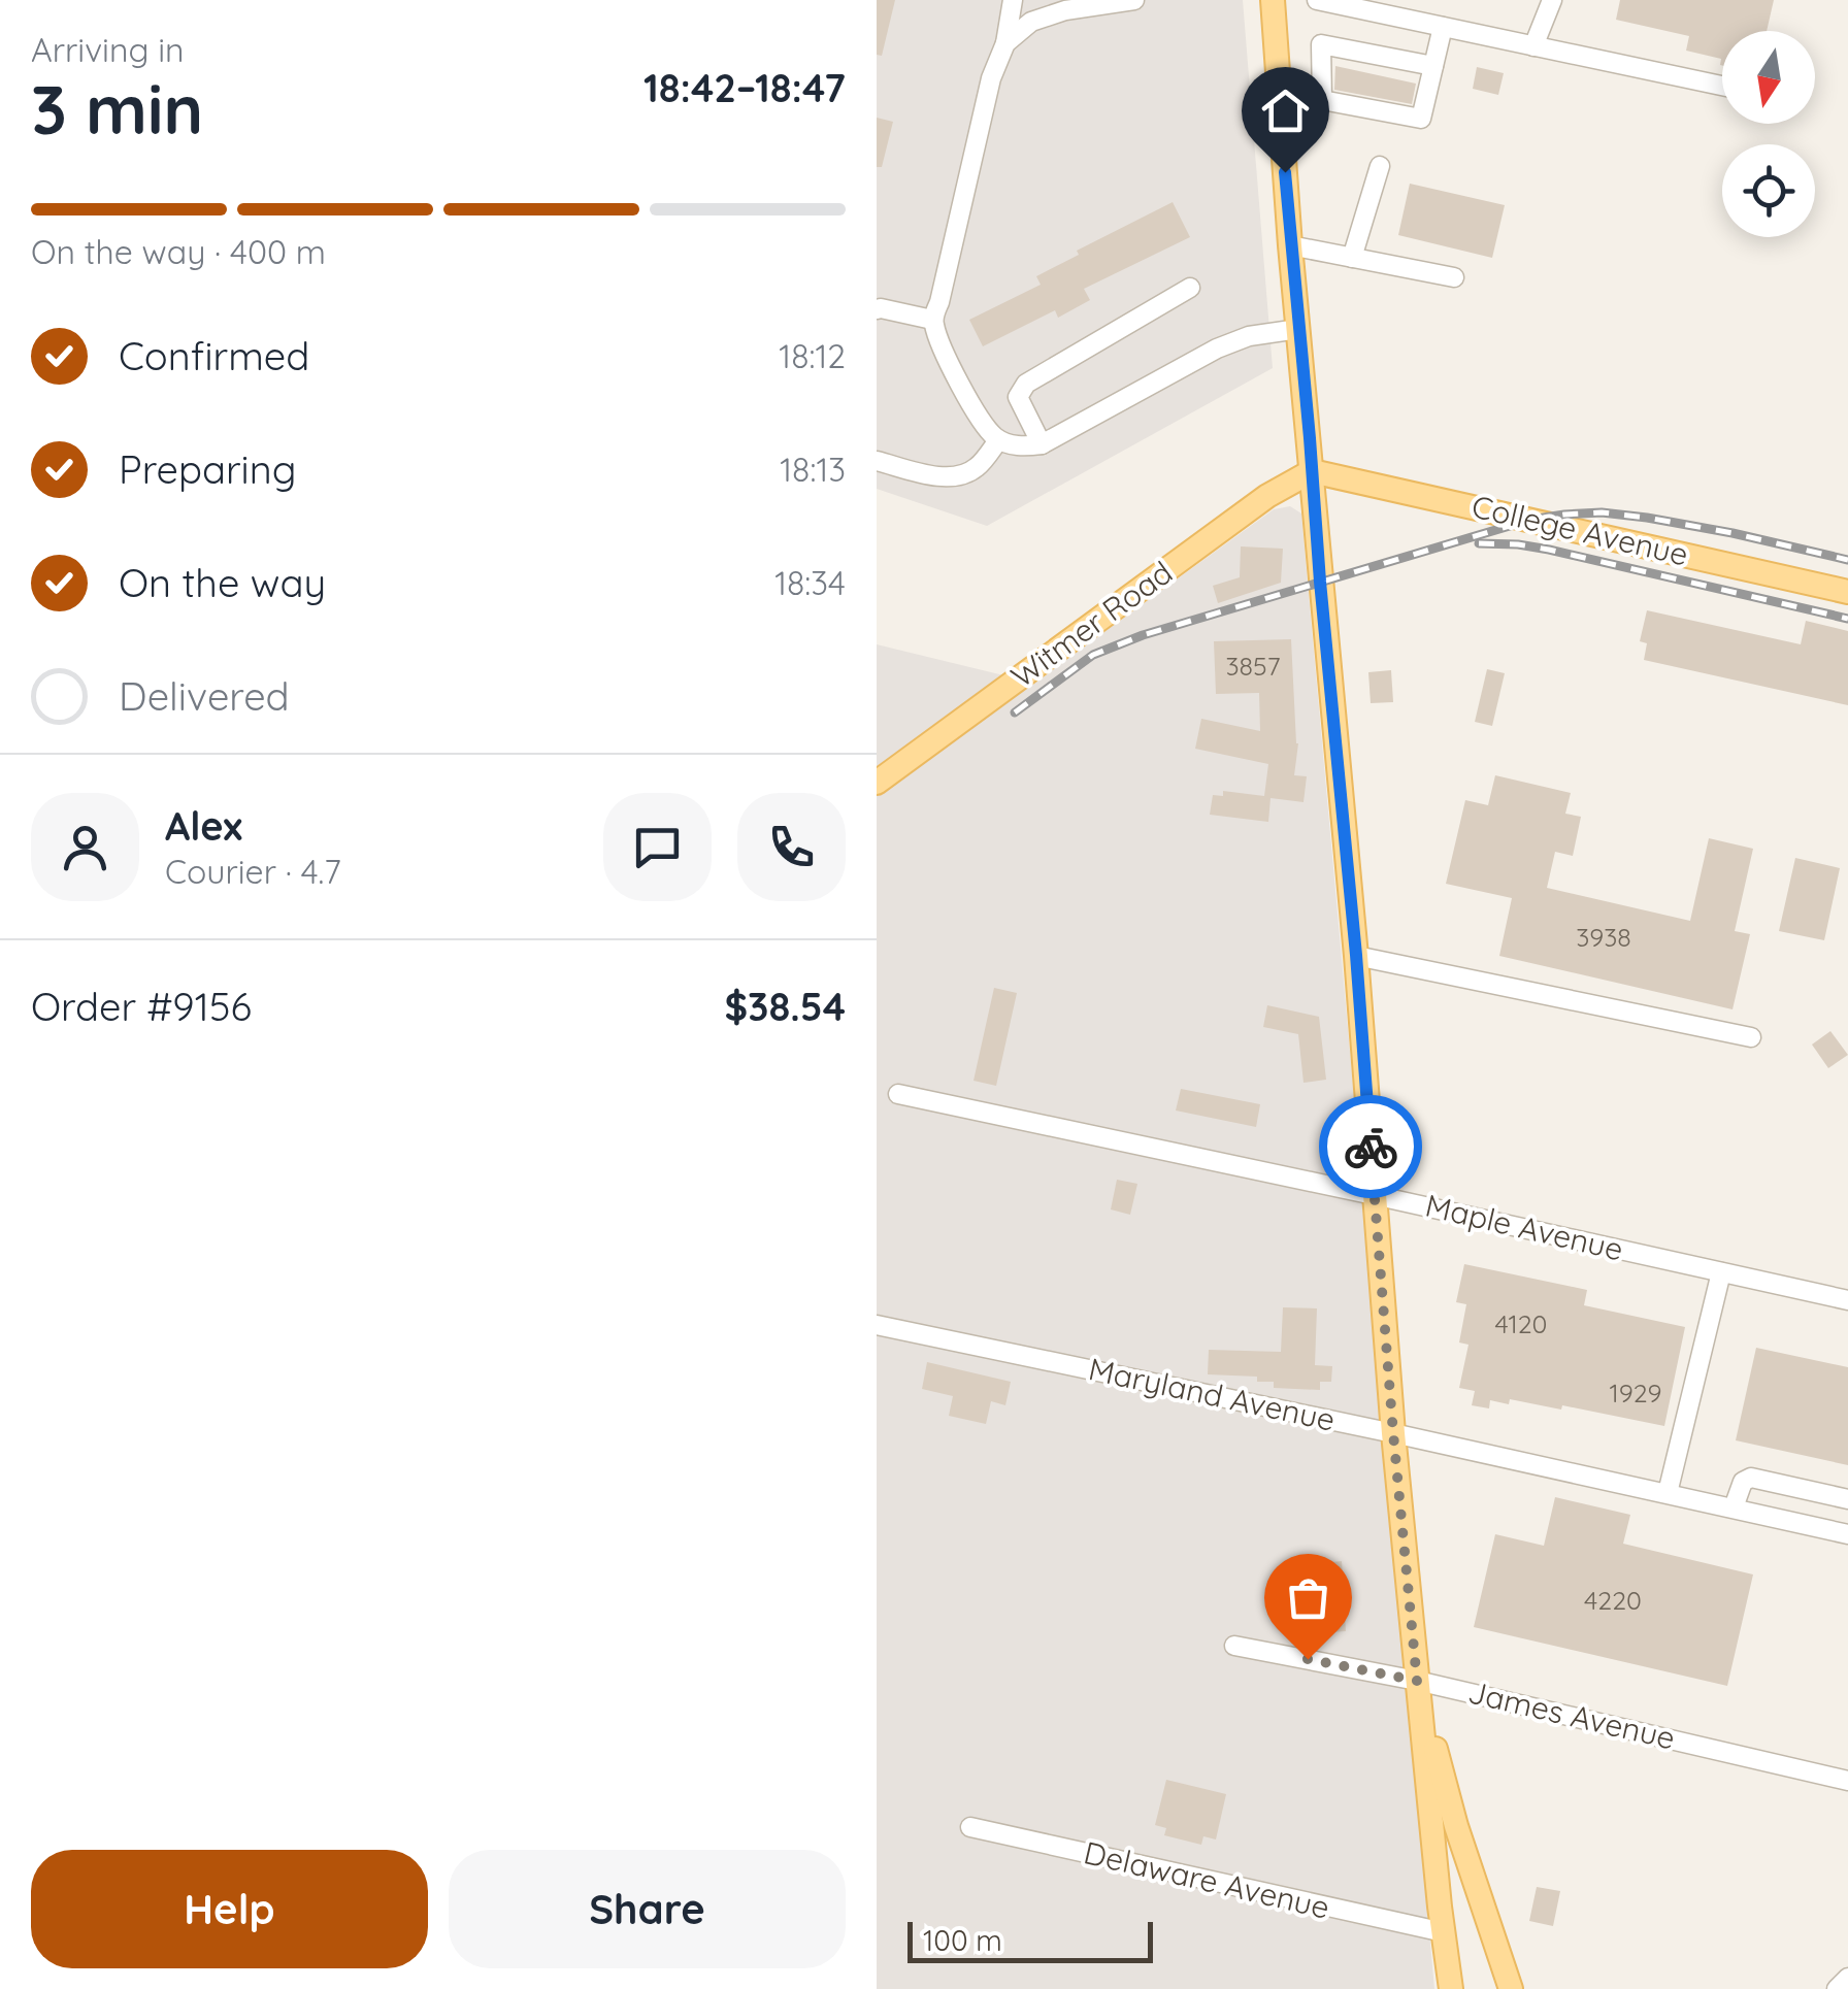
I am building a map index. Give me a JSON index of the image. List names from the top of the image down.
{
  "streets": {
    "main road": ["College Avenue", "Witmer Road"],
    "street": [
      "Maple Avenue",
      "Maryland Avenue",
      "James Avenue",
      "Delaware Avenue"
    ]
  },
  "crossings": [
    ["College Avenue", "Witmer Road"]
  ],
  "house_numbers": [
    "3857",
    "3938",
    "4120",
    "1929",
    "4220"
  ],
  "scale_bar": "100 m",
  "north": "bottom",
  "page": {
    "heading": ["3 min", "Arriving in", "18:42–18:47"],
    "panel": [
      "Alex",
      "Courier · 4.7",
      "Order #9156",
      "$38.54"
    ],
    "bar": "On the way · 400 m",
    "list": [
      ["Confirmed", "18:12"],
      ["Preparing", "18:13"],
      ["On the way", "18:34"],
      "Delivered"
    ],
    "buttons": ["Help", "Share"],
    "scale": "100 m"
  }
}
